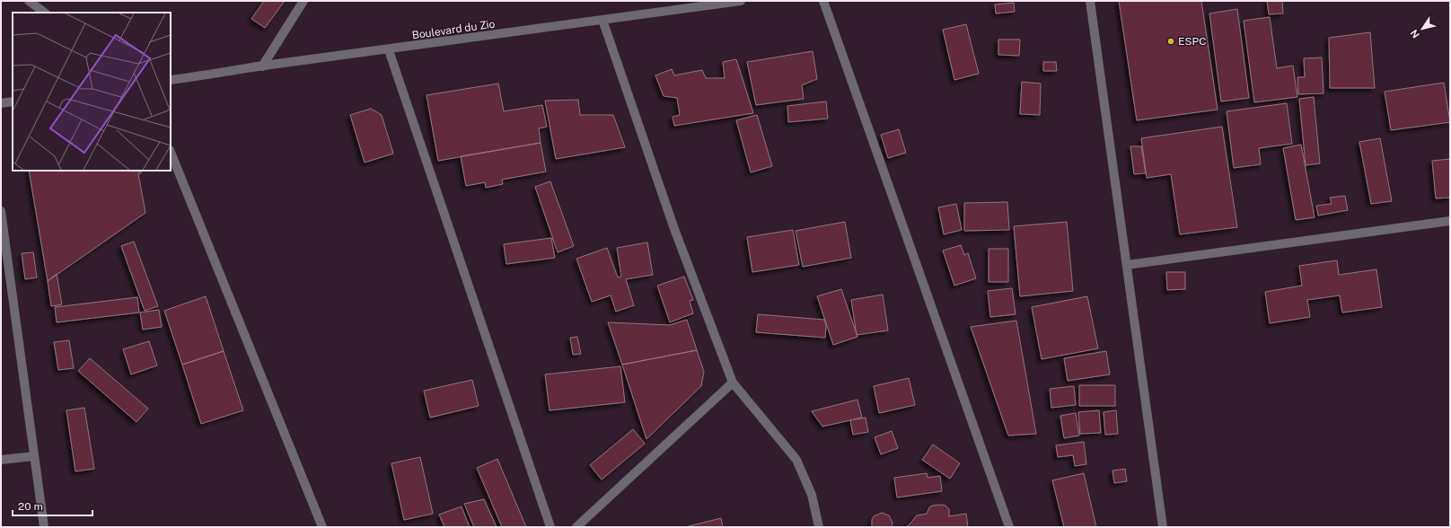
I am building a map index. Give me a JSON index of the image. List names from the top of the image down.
{
  "streets": {
    "street": ["Boulevard du Zio"]
  },
  "places": ["ESPC"],
  "scale_bar": "20 m",
  "north": "bottom left"
}
